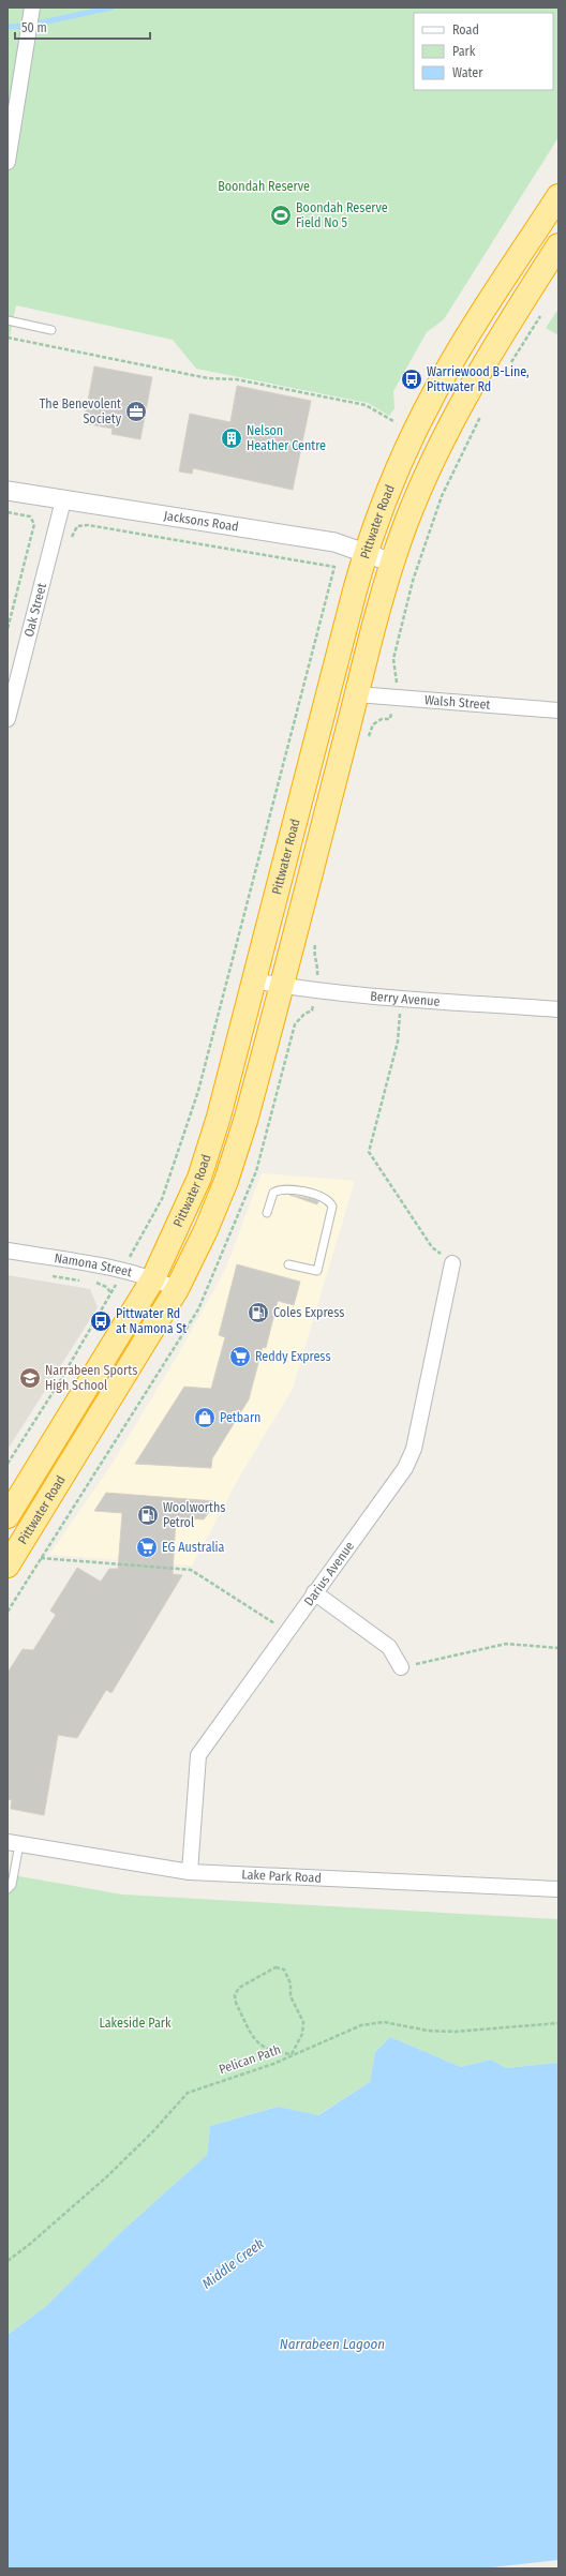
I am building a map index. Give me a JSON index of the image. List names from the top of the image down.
{
  "streets": {
    "highway": ["Pittwater Road"],
    "street": [
      "Jacksons Road",
      "Oak Street",
      "Walsh Street",
      "Berry Avenue",
      "Namona Street",
      "Darius Avenue",
      "Lake Park Road"
    ],
    "path": ["Pelican Path"]
  },
  "crossings": [
    ["Jacksons Road", "Pittwater Road"],
    ["Jacksons Road", "Oak Street"],
    ["Pittwater Road", "Walsh Street"],
    ["Pittwater Road", "Berry Avenue"],
    ["Pittwater Road", "Namona Street"],
    ["Darius Avenue", "Lake Park Road"]
  ],
  "water": ["Middle Creek", "Narrabeen Lagoon"],
  "parks": ["Boondah Reserve", "Lakeside Park"],
  "places": {
    "sports": ["Boondah Reserve Field No 5"],
    "bus stop": ["Warriewood B-Line, Pittwater Rd", "Pittwater Rd at Namona St"],
    "office": ["The Benevolent Society"],
    "building": ["Nelson Heather Centre"],
    "fuel station": ["Coles Express", "Woolworths Petrol"],
    "supermarket": ["Reddy Express", "EG Australia"],
    "school or university": ["Narrabeen Sports High School"],
    "shop": ["Petbarn"]
  },
  "legend": ["Road", "Park", "Water"],
  "scale_bar": "50 m"
}
